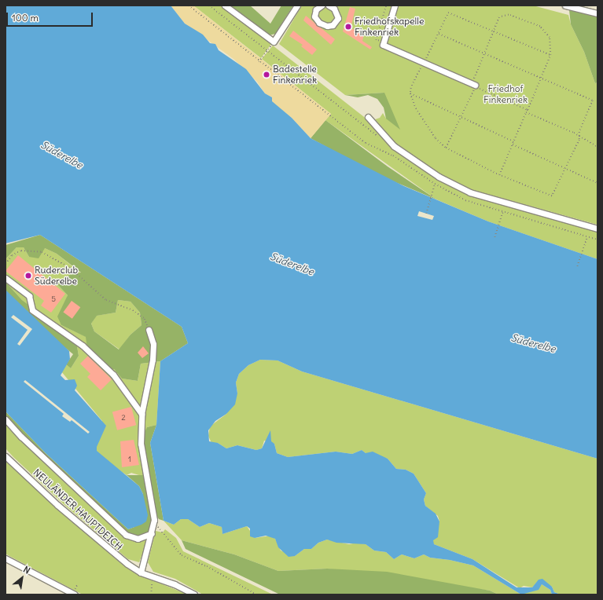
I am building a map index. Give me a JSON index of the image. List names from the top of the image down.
{
  "streets": {
    "street": ["NEULÄNDER HAUPTDEICH"]
  },
  "water": ["Süderelbe"],
  "parks": ["Friedhof Finkenriek"],
  "places": ["Friedhofskapelle Finkenriek", "Badestelle Finkenriek", "Ruderclub Süderelbe"],
  "house_numbers": ["5", "2", "1"],
  "scale_bar": "100 m",
  "north": "top right"
}
